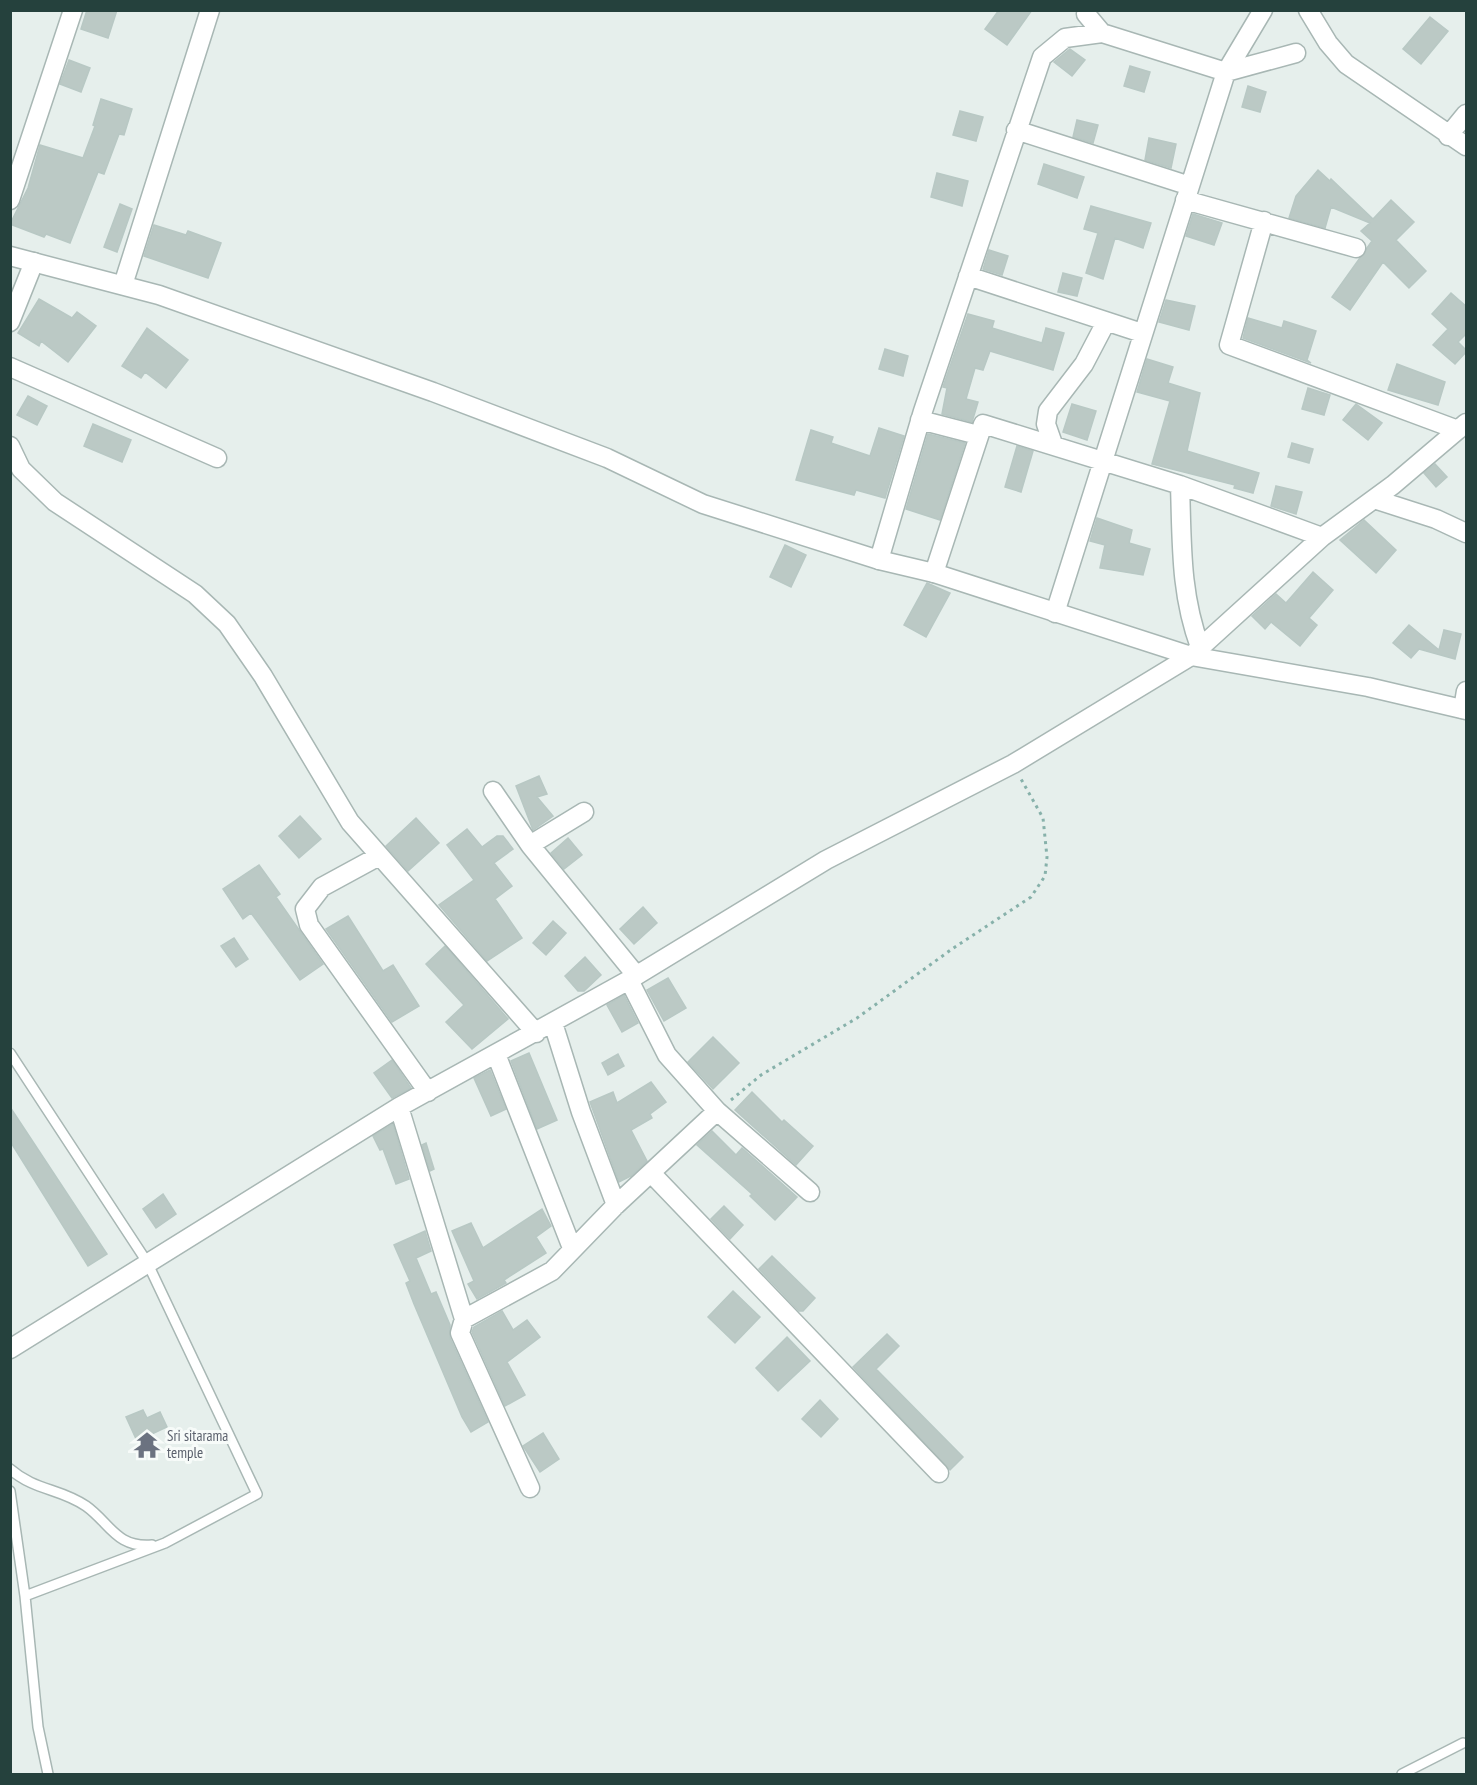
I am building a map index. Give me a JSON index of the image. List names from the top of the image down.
{
  "places": {
    "temple": ["Sri sitarama temple"]
  }
}
